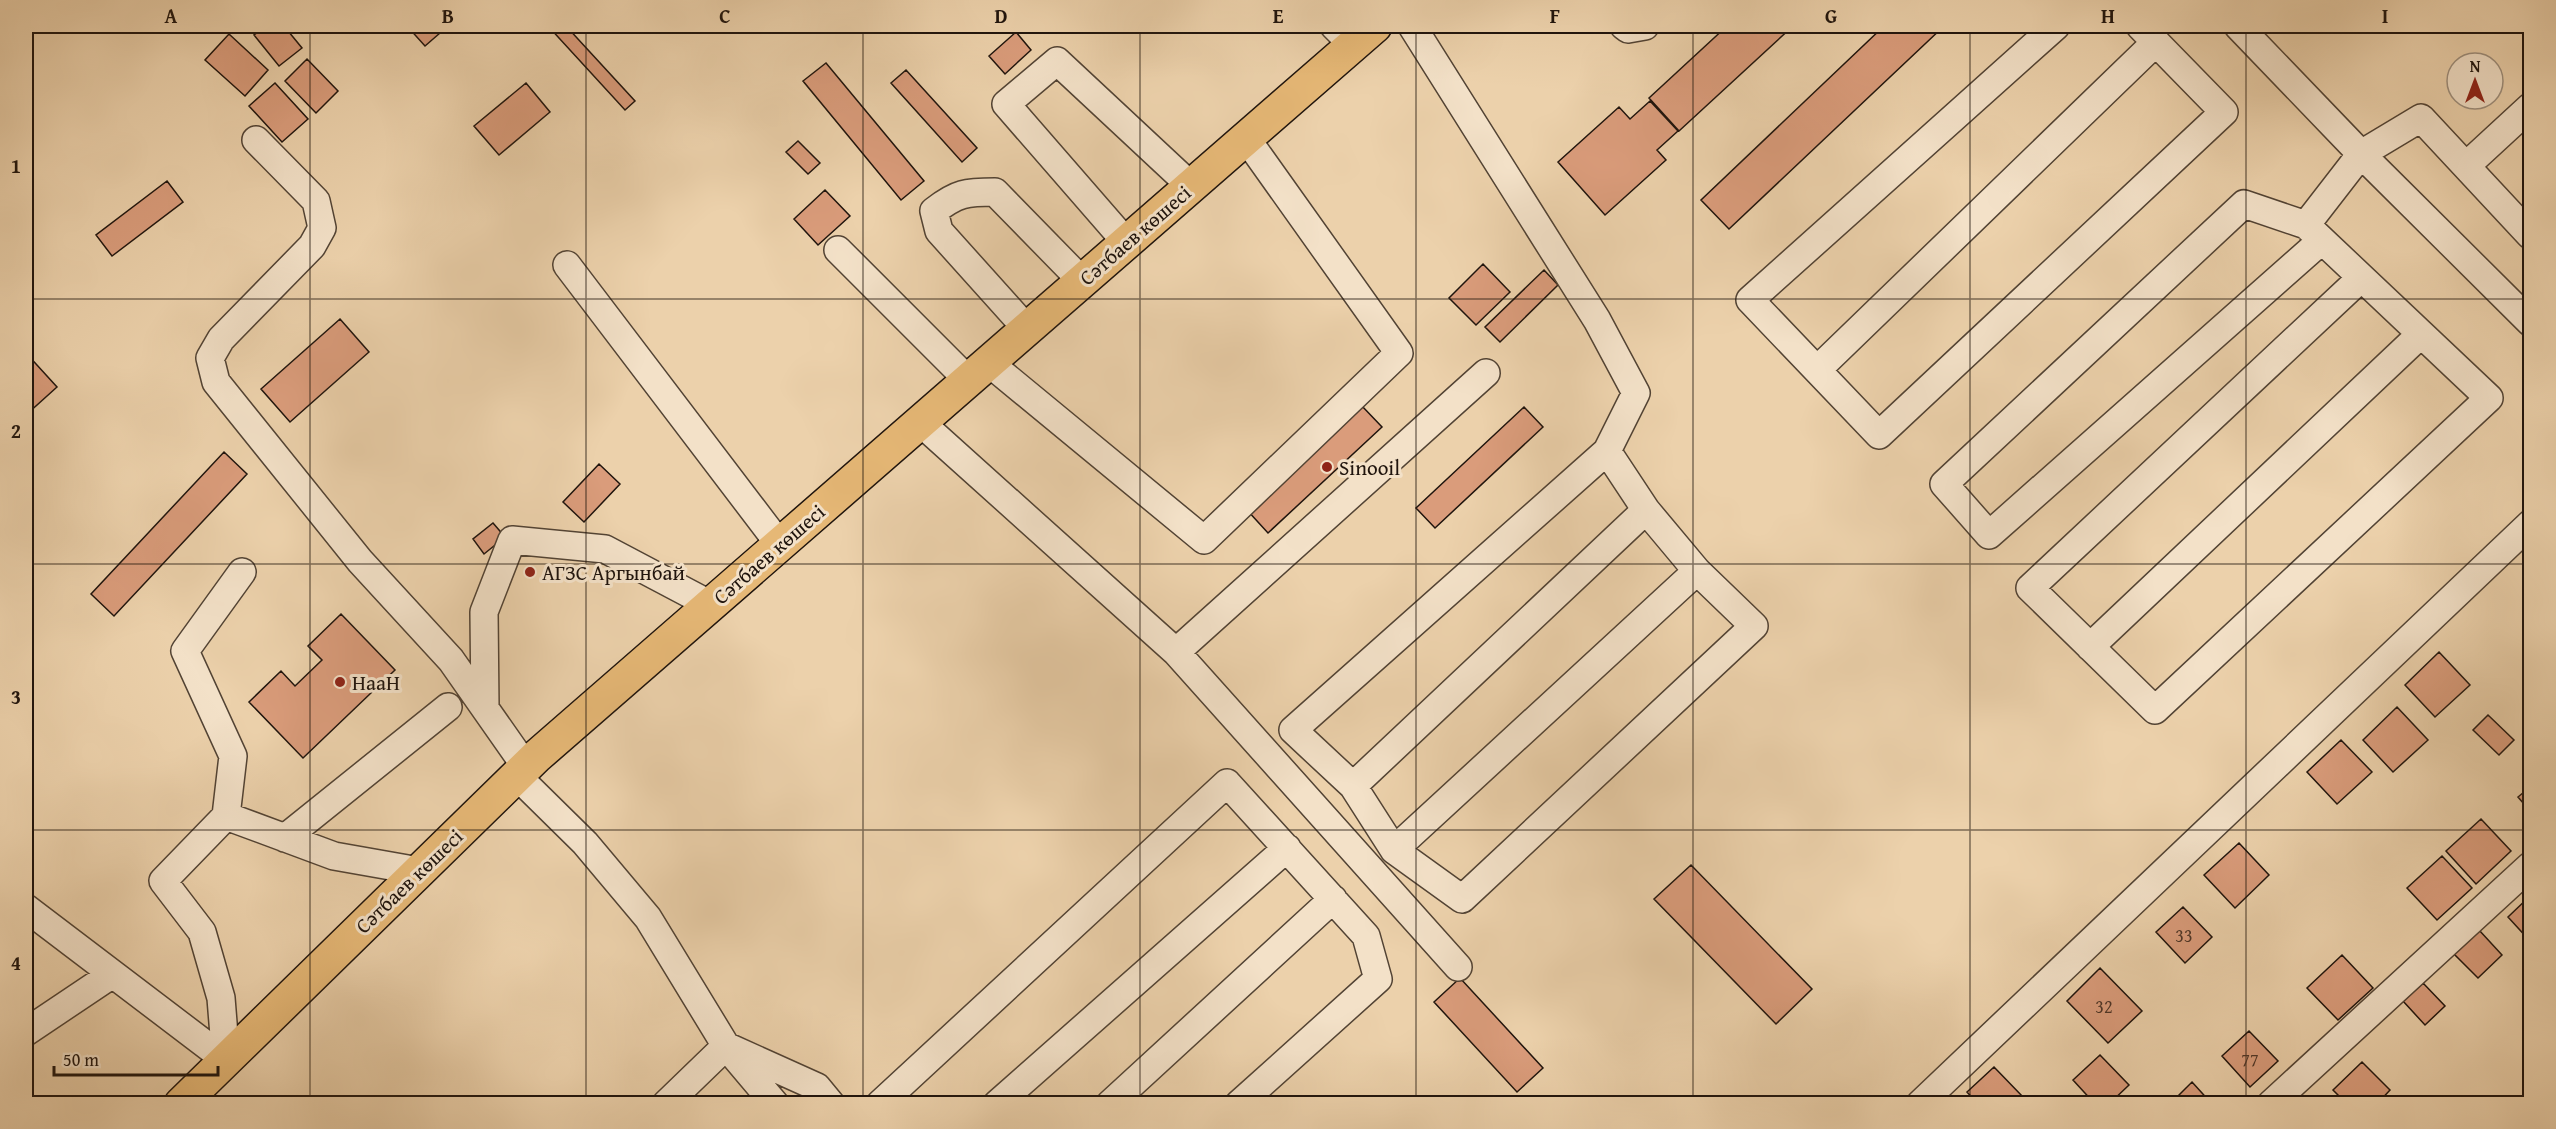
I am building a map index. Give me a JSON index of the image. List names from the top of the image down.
{
  "streets": {
    "main road": ["Сәтбаев көшесі"]
  },
  "places": ["Sinooil", "АГЗС Аргынбай", "НааН"],
  "house_numbers": ["33", "32", "77"],
  "scale_bar": "50 m",
  "north": "top",
  "grid": {
    "columns": [
      "A",
      "B",
      "C",
      "D",
      "E",
      "F",
      "G",
      "H",
      "I"
    ],
    "rows": [
      "1",
      "2",
      "3",
      "4"
    ]
  }
}
